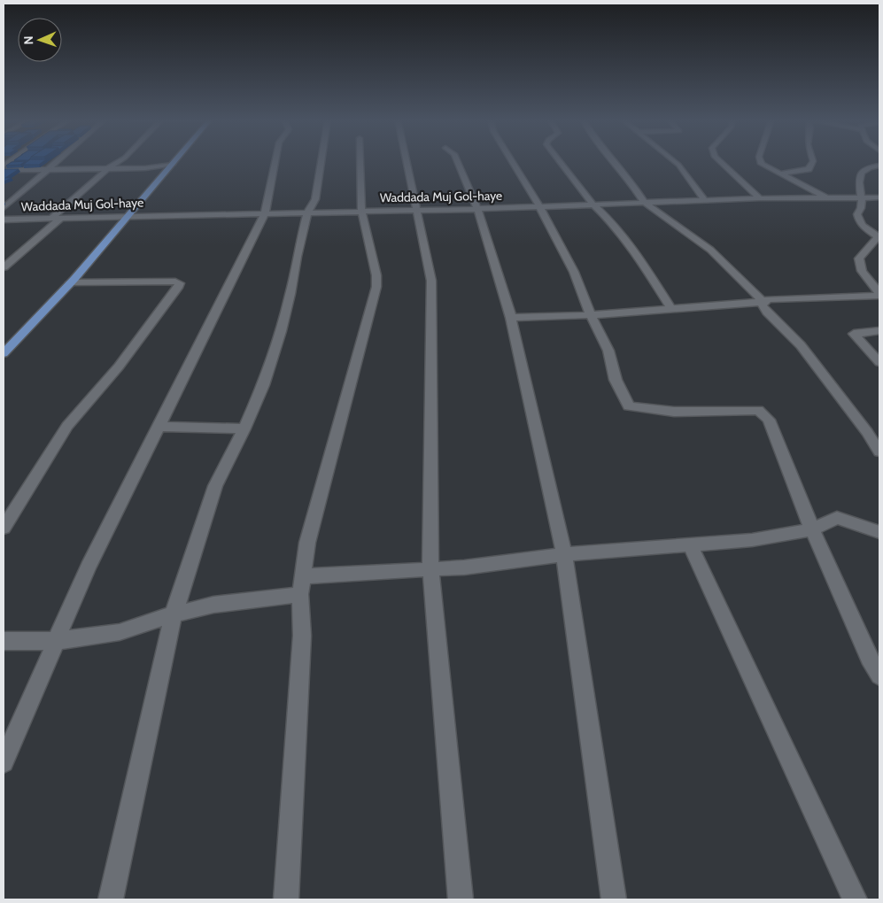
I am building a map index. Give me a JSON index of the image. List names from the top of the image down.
{
  "streets": {
    "street": ["Waddada Muj Gol-haye"]
  },
  "north": "left"
}
